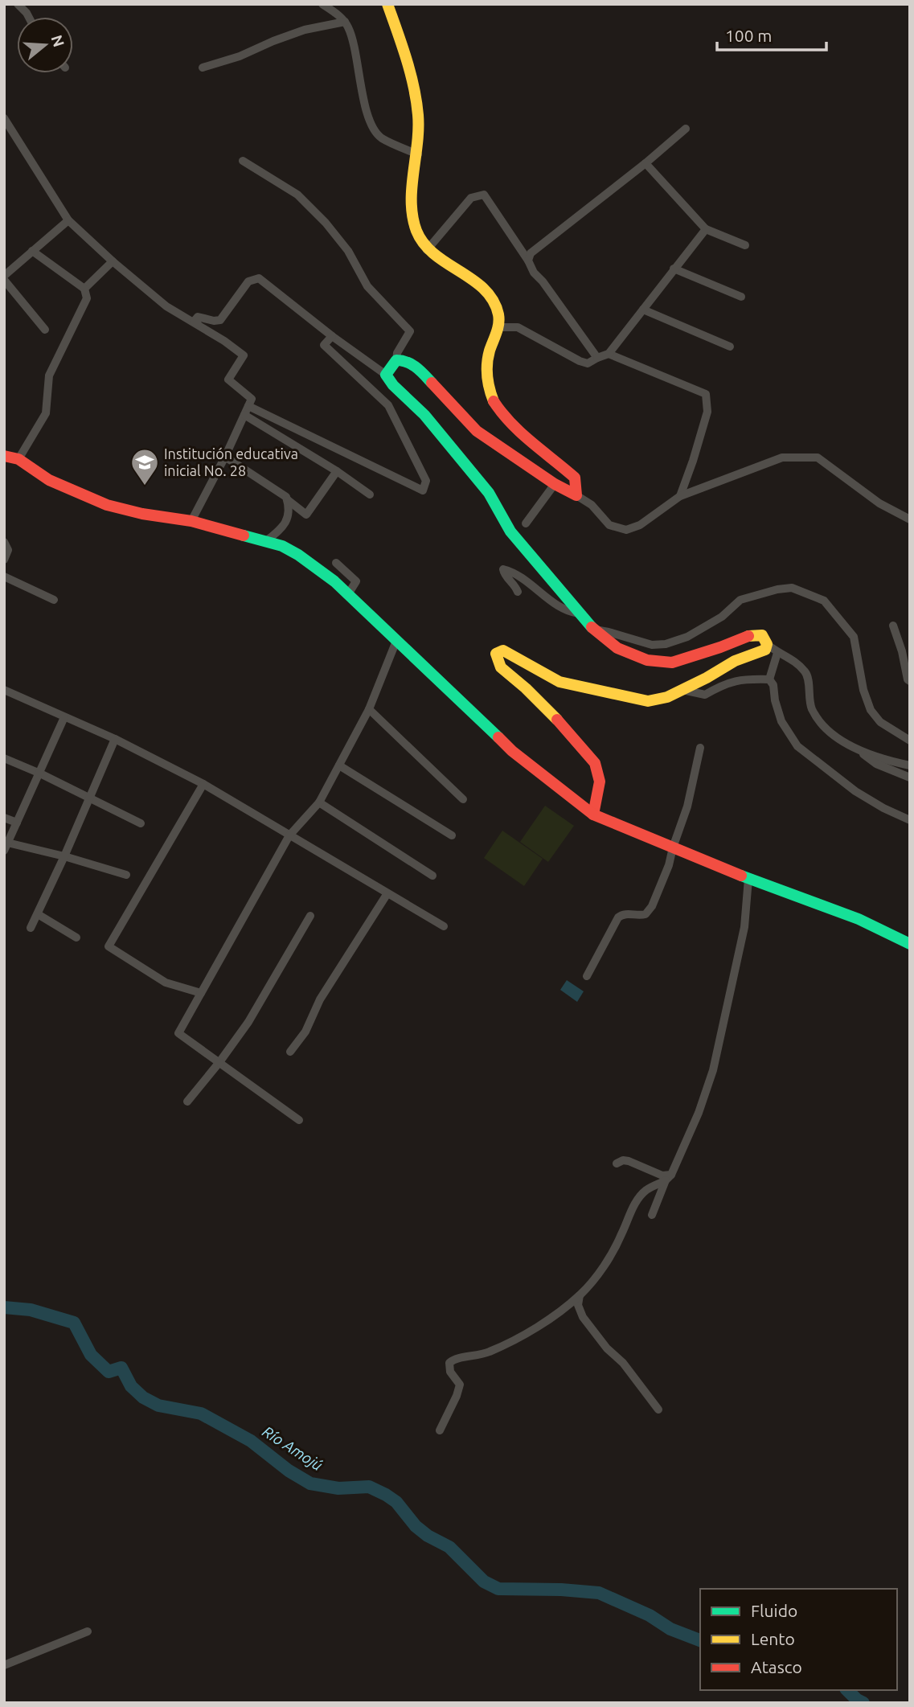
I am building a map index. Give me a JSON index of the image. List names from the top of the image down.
{
  "water": ["Río Amojú"],
  "places": {
    "school or university": ["Institución educativa inicial No. 28"]
  },
  "legend": ["Fluido", "Lento", "Atasco"],
  "scale_bar": "100 m",
  "north": "right"
}
